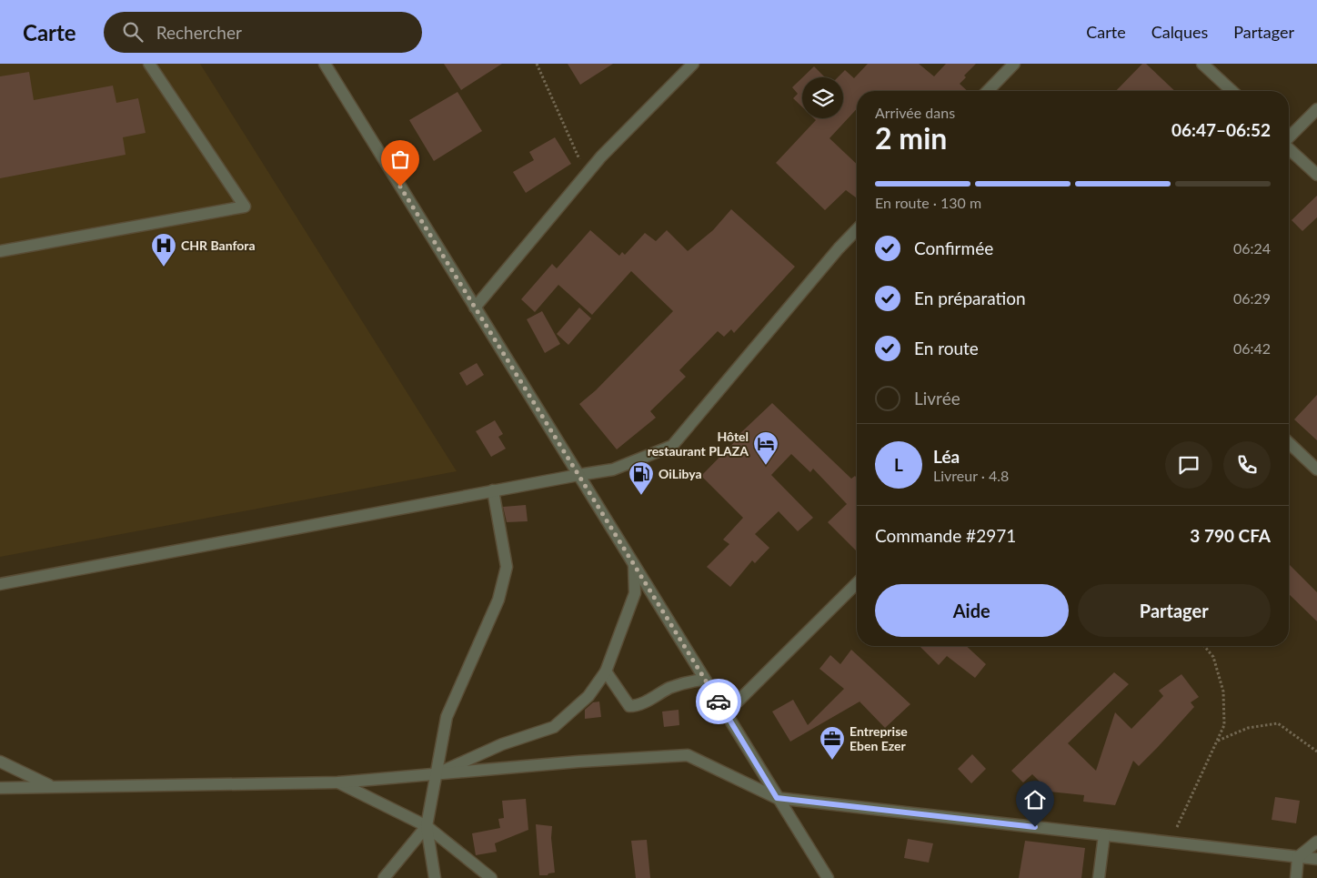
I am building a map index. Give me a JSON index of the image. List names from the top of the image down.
{
  "places": {
    "hospital": ["CHR Banfora"],
    "hotel": ["Hôtel restaurant PLAZA"],
    "fuel station": ["OiLibya"],
    "office": ["Entreprise Eben Ezer"]
  },
  "page": {
    "header": "Carte",
    "search": "Rechercher",
    "nav": ["Carte", "Calques", "Partager"],
    "heading": ["2 min", "Arrivée dans", "06:47–06:52"],
    "panel": [
      "Léa",
      "Livreur · 4.8",
      "Commande #2971",
      "3 790 CFA"
    ],
    "bar": "En route · 130 m",
    "list": [
      ["Confirmée", "06:24"],
      ["En préparation", "06:29"],
      ["En route", "06:42"],
      "Livrée"
    ],
    "round": "L",
    "buttons": ["Aide", "Partager"]
  }
}
